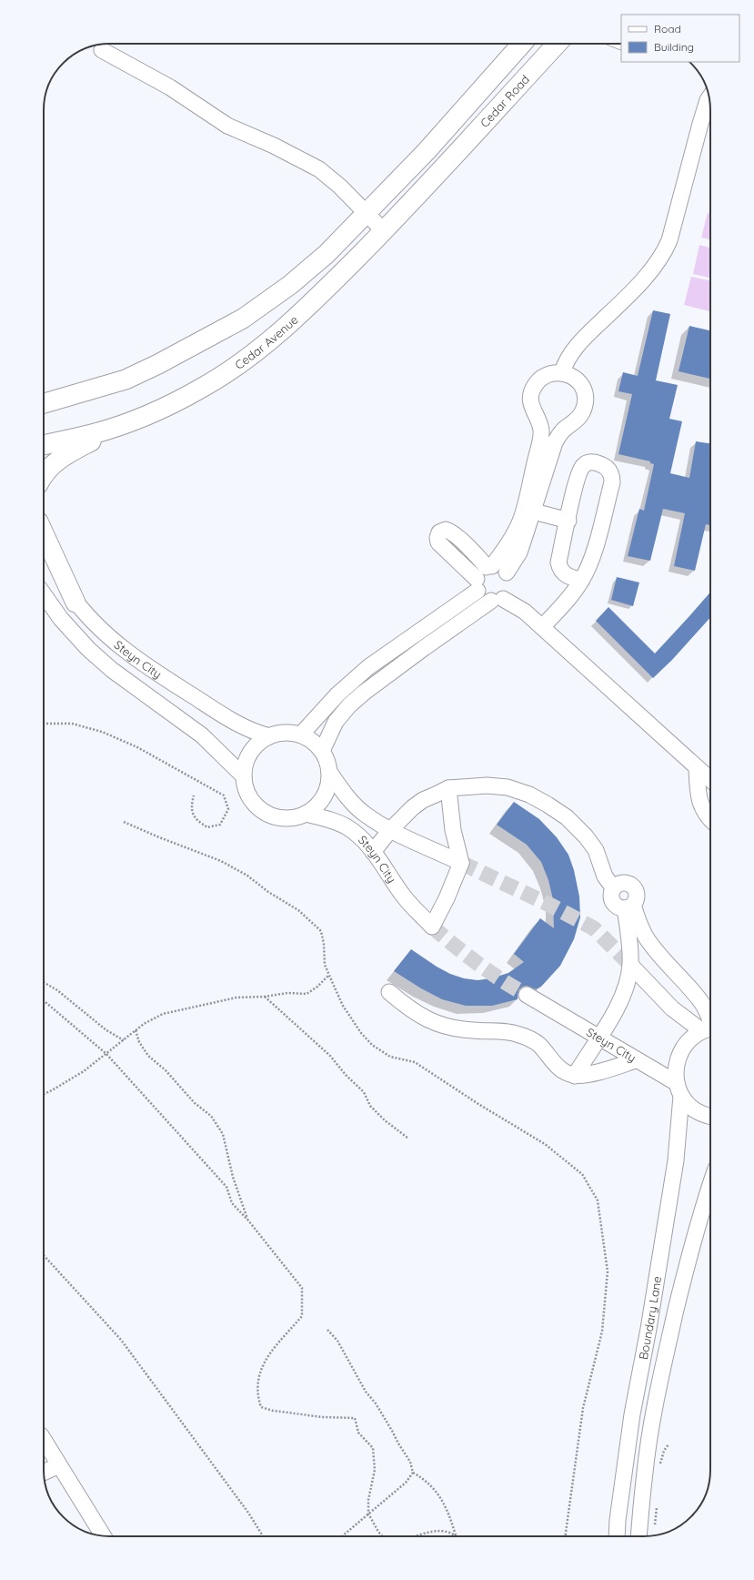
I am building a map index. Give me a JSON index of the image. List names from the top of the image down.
{
  "streets": {
    "main road": ["Cedar Road", "Cedar Avenue"],
    "street": ["Steyn City", "Boundary Lane"]
  },
  "crossings": [
    ["Cedar Road", "Cedar Avenue"],
    ["Steyn City", "Boundary Lane"]
  ],
  "legend": ["Road", "Building"]
}
